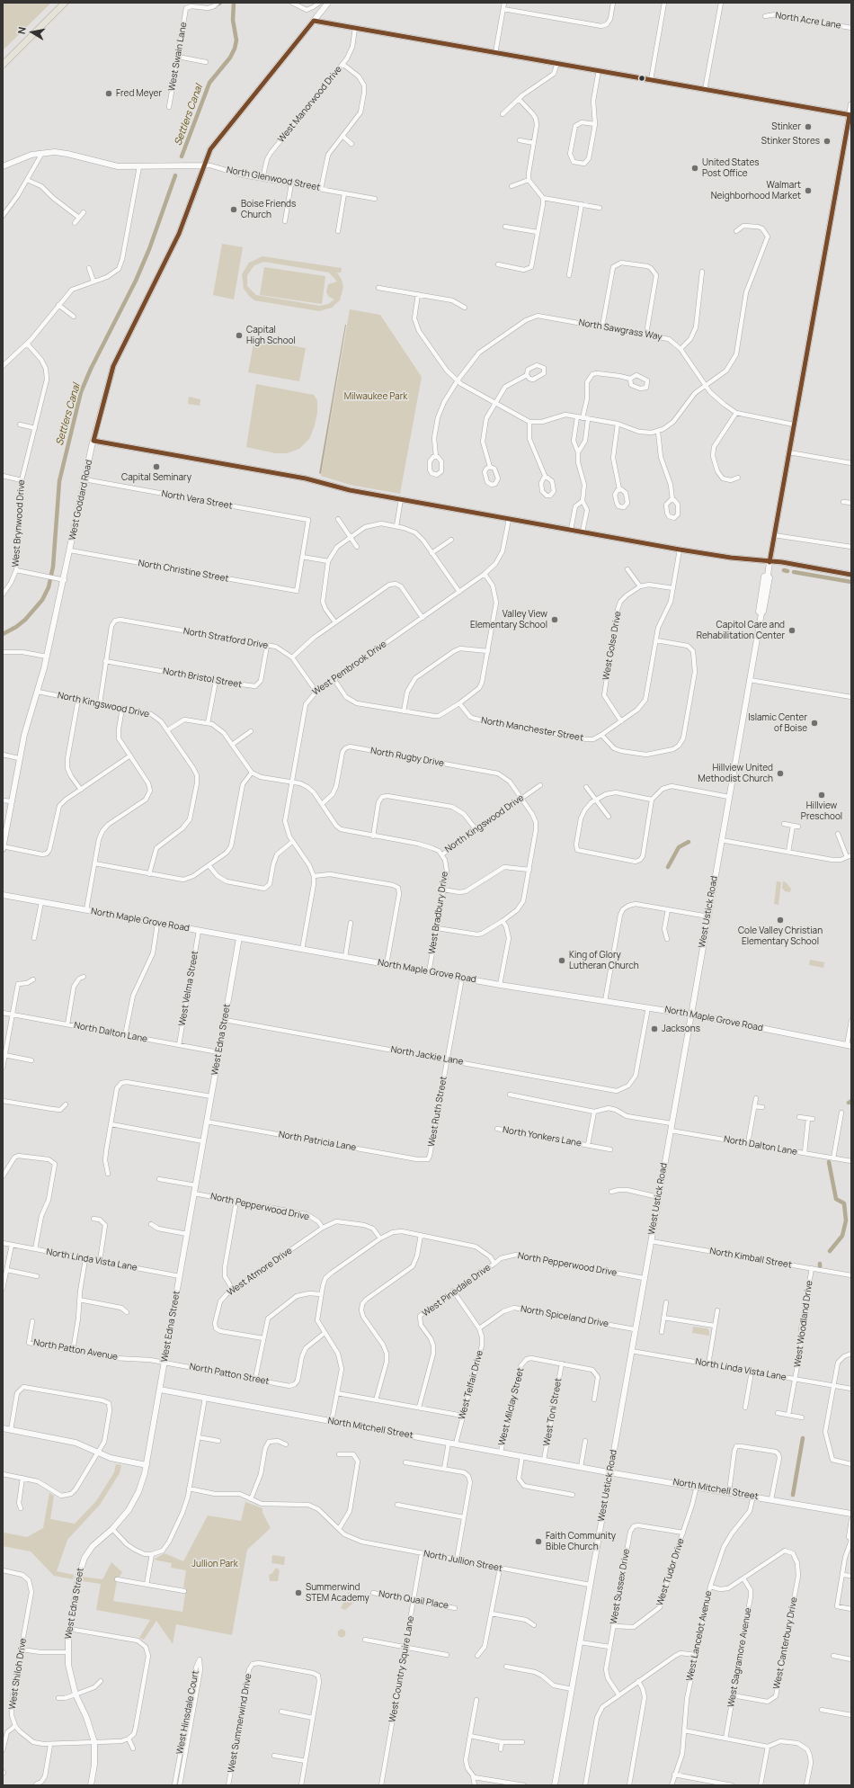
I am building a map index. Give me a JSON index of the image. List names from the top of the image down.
{
  "streets": {
    "main road": [
      "North Glenwood Street",
      "West Goddard Road",
      "West Ustick Road",
      "North Maple Grove Road",
      "West Edna Street",
      "North Mitchell Street"
    ],
    "street": [
      "North Acre Lane",
      "West Swain Lane",
      "West Manorwood Drive",
      "North Sawgrass Way",
      "North Vera Street",
      "West Brynwood Drive",
      "North Christine Street",
      "North Stratford Drive",
      "West Golse Drive",
      "West Pembrook Drive",
      "North Bristol Street",
      "North Kingswood Drive",
      "North Manchester Street",
      "North Rugby Drive",
      "West Bradbury Drive",
      "West Velma Street",
      "North Dalton Lane",
      "North Jackie Lane",
      "West Ruth Street",
      "North Yonkers Lane",
      "North Patricia Lane",
      "North Pepperwood Drive",
      "North Kimball Street",
      "North Linda Vista Lane",
      "West Atmore Drive",
      "West Pinedale Drive",
      "North Spiceland Drive",
      "West Woodland Drive",
      "North Patton Avenue",
      "North Patton Street",
      "West Telfair Drive",
      "West Milclay Street",
      "West Toni Street",
      "North Jullion Street",
      "West Tudor Drive",
      "West Sussex Drive",
      "North Quail Place",
      "West Lancelot Avenue",
      "West Canterbury Drive",
      "West Sagramore Avenue",
      "West Country Squire Lane",
      "West Shiloh Drive",
      "West Hinsdale Court",
      "West Summerwind Drive"
    ]
  },
  "crossings": [
    ["West Manorwood Drive", "North Glenwood Street"],
    ["North Glenwood Street", "West Goddard Road"],
    ["North Sawgrass Way", "West Ustick Road"],
    ["West Goddard Road", "North Vera Street"],
    ["West Goddard Road", "North Christine Street"],
    ["West Goddard Road", "North Kingswood Drive"],
    ["North Vera Street", "North Christine Street"],
    ["North Stratford Drive", "West Pembrook Drive"],
    ["North Stratford Drive", "North Bristol Street"],
    ["West Golse Drive", "North Manchester Street"],
    ["West Pembrook Drive", "North Kingswood Drive"],
    ["North Kingswood Drive", "North Rugby Drive"],
    ["North Kingswood Drive", "West Bradbury Drive"],
    ["North Rugby Drive", "West Bradbury Drive"],
    ["West Ustick Road", "North Maple Grove Road"],
    ["West Ustick Road", "North Dalton Lane"],
    ["West Ustick Road", "North Pepperwood Drive"],
    ["West Ustick Road", "North Kimball Street"],
    ["West Ustick Road", "North Linda Vista Lane"],
    ["West Ustick Road", "North Spiceland Drive"],
    ["West Ustick Road", "North Mitchell Street"],
    ["West Ustick Road", "North Jullion Street"],
    ["West Bradbury Drive", "North Maple Grove Road"],
    ["North Maple Grove Road", "West Velma Street"],
    ["North Maple Grove Road", "West Edna Street"],
    ["North Maple Grove Road", "North Jackie Lane"],
    ["North Maple Grove Road", "West Ruth Street"],
    ["West Velma Street", "North Dalton Lane"],
    ["North Dalton Lane", "West Edna Street"],
    ["West Edna Street", "North Jackie Lane"],
    ["West Edna Street", "North Patricia Lane"],
    ["West Edna Street", "North Pepperwood Drive"],
    ["West Edna Street", "North Linda Vista Lane"],
    ["West Edna Street", "North Patton Avenue"],
    ["West Edna Street", "North Patton Street"],
    ["West Edna Street", "North Mitchell Street"],
    ["North Jackie Lane", "West Ruth Street"],
    ["West Ruth Street", "North Patricia Lane"],
    ["North Pepperwood Drive", "West Atmore Drive"],
    ["North Pepperwood Drive", "West Pinedale Drive"],
    ["North Kimball Street", "West Woodland Drive"],
    ["North Linda Vista Lane", "West Woodland Drive"],
    ["West Pinedale Drive", "West Telfair Drive"],
    ["North Spiceland Drive", "West Telfair Drive"],
    ["North Patton Avenue", "North Patton Street"],
    ["West Telfair Drive", "North Mitchell Street"],
    ["West Milclay Street", "West Toni Street"],
    ["West Milclay Street", "North Mitchell Street"],
    ["West Toni Street", "North Mitchell Street"],
    ["North Mitchell Street", "West Tudor Drive"],
    ["North Mitchell Street", "West Lancelot Avenue"],
    ["North Jullion Street", "West Country Squire Lane"],
    ["West Tudor Drive", "West Sussex Drive"],
    ["North Quail Place", "West Country Squire Lane"],
    ["West Canterbury Drive", "West Sagramore Avenue"]
  ],
  "water": ["Settlers Canal"],
  "parks": ["Milwaukee Park", "Jullion Park"],
  "places": [
    "Fred Meyer",
    "Stinker",
    "Stinker Stores",
    "United States Post Office",
    "Walmart Neighborhood Market",
    "Boise Friends Church",
    "Capital High School",
    "Capital Seminary",
    "Valley View Elementary School",
    "Capitol Care and Rehabilitation Center",
    "Islamic Center of Boise",
    "Hillview United Methodist Church",
    "Hillview Preschool",
    "Cole Valley Christian Elementary School",
    "King of Glory Lutheran Church",
    "Jacksons",
    "Faith Community Bible Church",
    "Summerwind STEM Academy"
  ],
  "north": "left"
}
